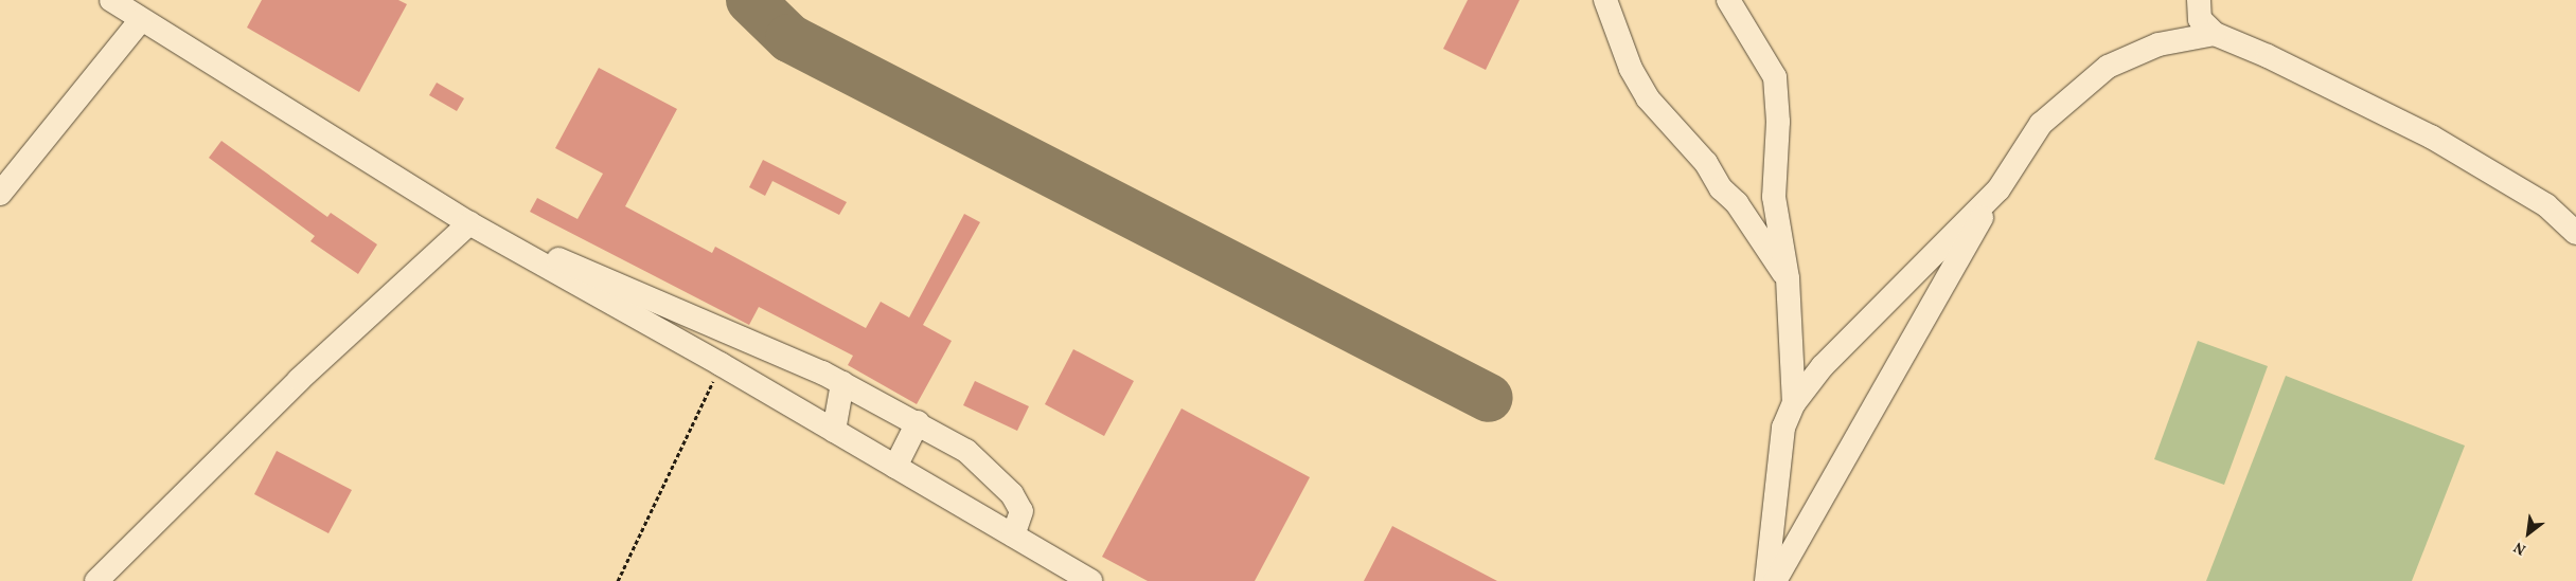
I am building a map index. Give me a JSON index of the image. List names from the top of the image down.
{
  "north": "bottom left"
}
